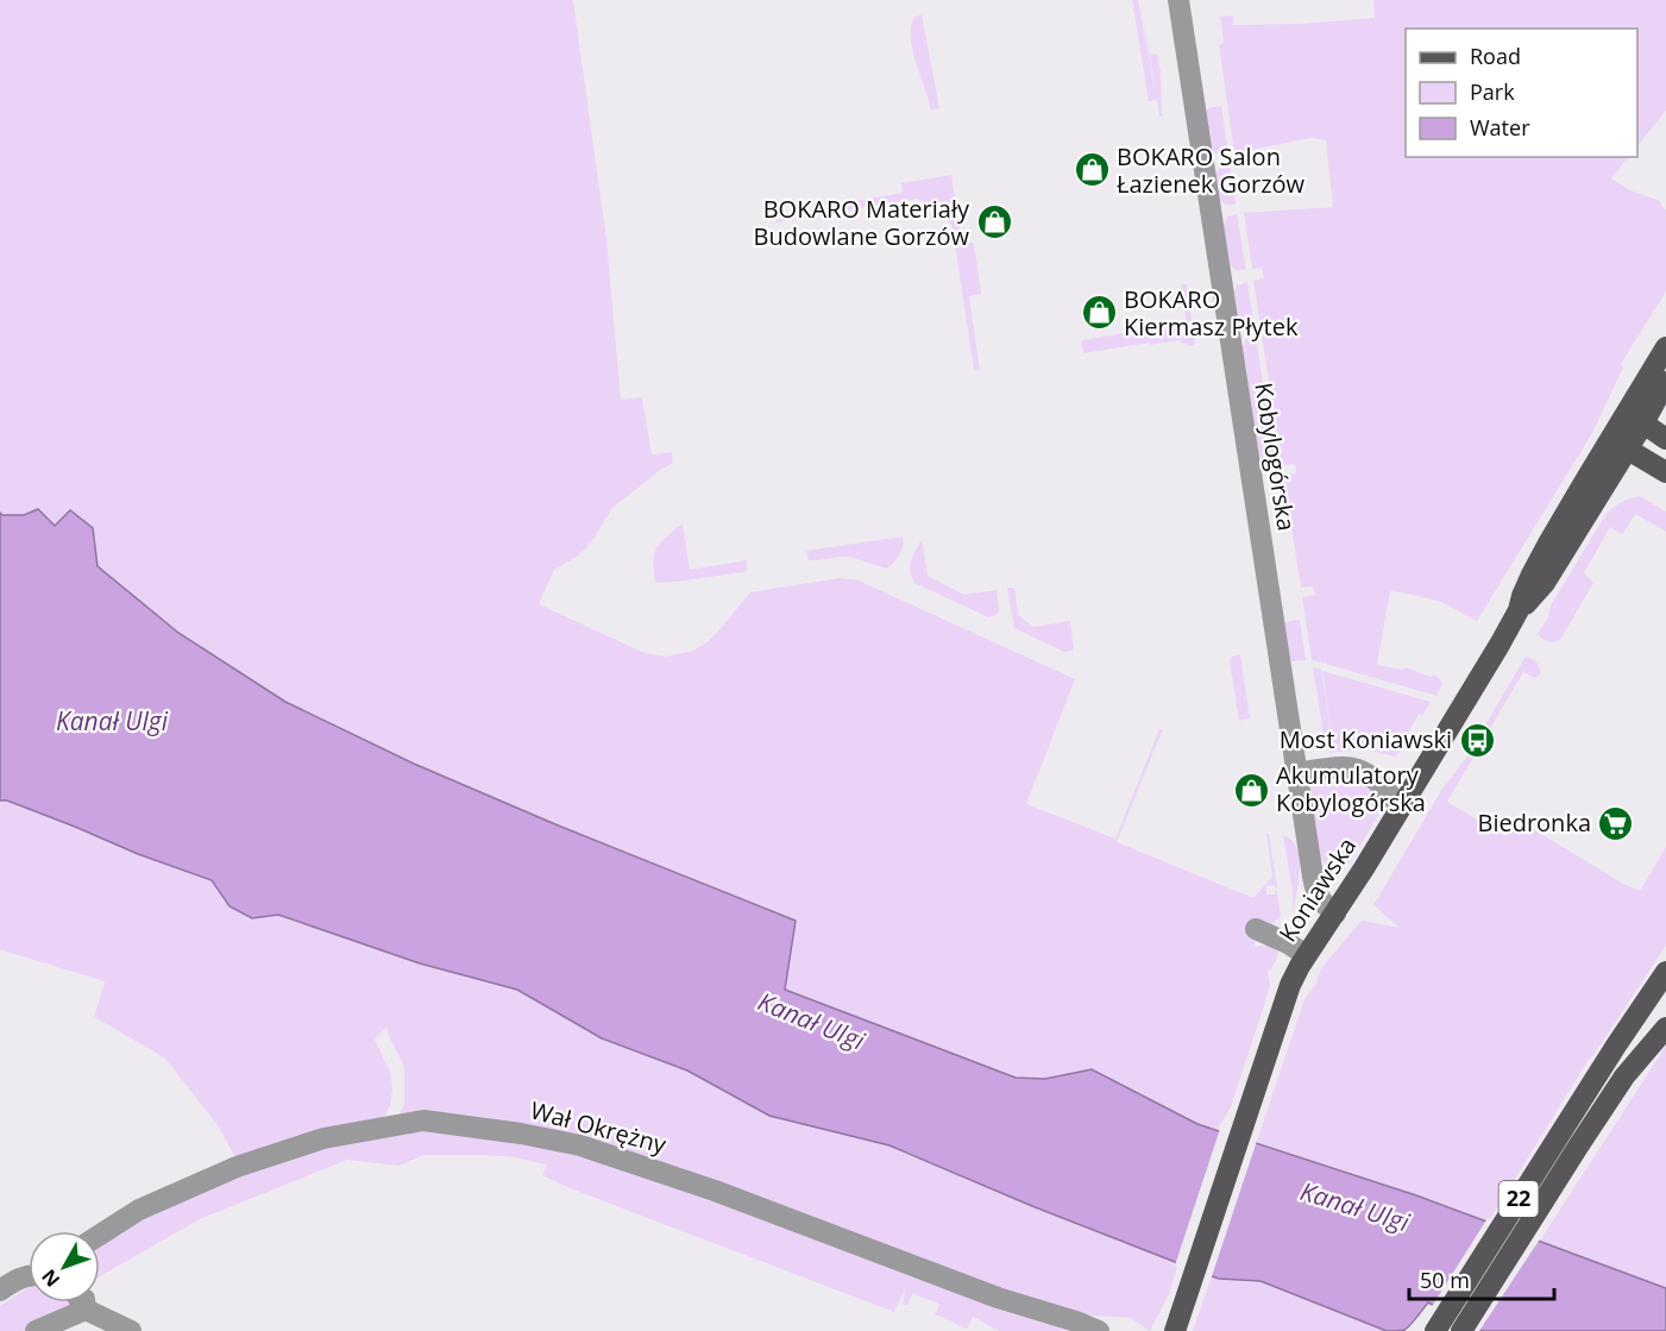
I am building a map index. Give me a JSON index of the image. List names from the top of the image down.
{
  "streets": {
    "main road": ["Koniawska", "22"],
    "street": ["Kobylogórska", "Wał Okrężny"]
  },
  "crossings": [
    ["Kobylogórska", "Koniawska"]
  ],
  "water": ["Kanał Ulgi"],
  "places": {
    "shop": [
      "BOKARO Salon Łazienek Gorzów",
      "BOKARO Materiały Budowlane Gorzów",
      "BOKARO Kiermasz Płytek",
      "Akumulatory Kobylogórska"
    ],
    "bus stop": ["Most Koniawski"],
    "supermarket": ["Biedronka"]
  },
  "legend": ["Road", "Park", "Water"],
  "scale_bar": "50 m",
  "north": "bottom left"
}
